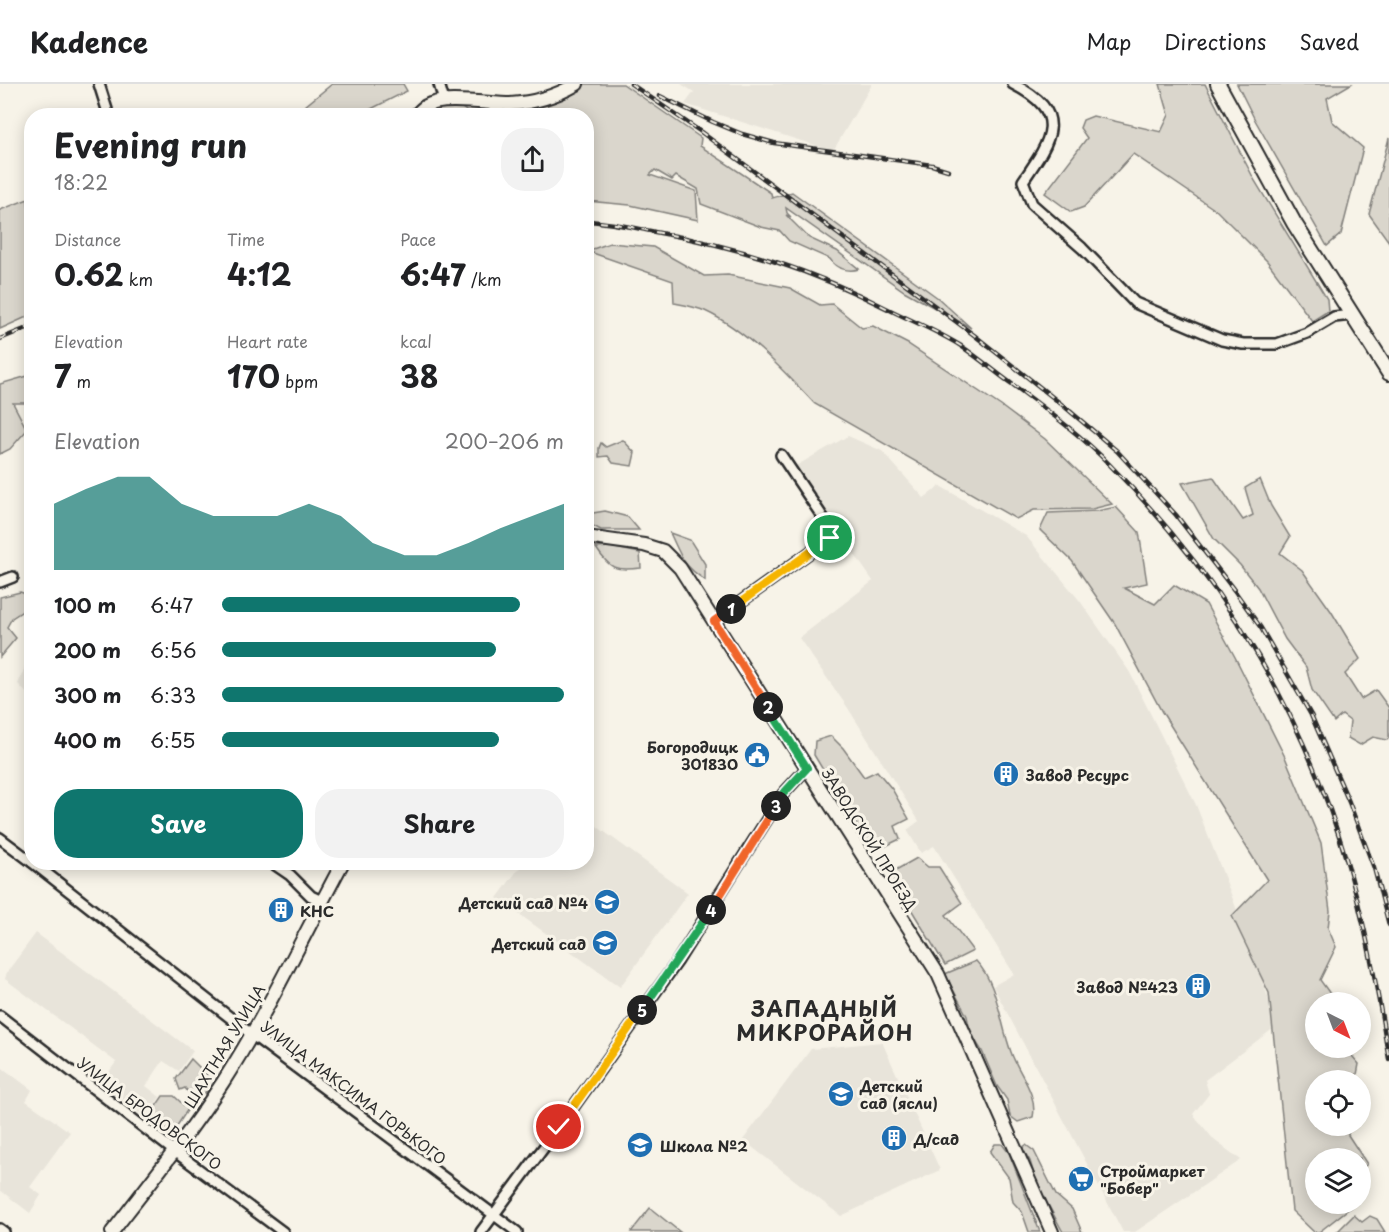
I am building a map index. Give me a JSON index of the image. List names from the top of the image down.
{
  "streets": {
    "street": [
      "ЗАВОДСКОЙ ПРОЕЗД",
      "ШАХТНАЯ УЛИЦА",
      "УЛИЦА МАКСИМА ГОРЬКОГО",
      "УЛИЦА БРОДОВСКОГО"
    ]
  },
  "crossings": [
    ["ШАХТНАЯ УЛИЦА", "УЛИЦА МАКСИМА ГОРЬКОГО"],
    ["ШАХТНАЯ УЛИЦА", "УЛИЦА БРОДОВСКОГО"]
  ],
  "districts": ["ЗАПАДНЫЙ МИКРОРАЙОН"],
  "places": {
    "public building": ["Богородицк 301830"],
    "building": [
      "Завод Ресурс",
      "КНС",
      "Завод №423",
      "Д/сад"
    ],
    "school or university": [
      "Детский сад №4",
      "Детский сад",
      "Детский сад (ясли)",
      "Школа №2"
    ],
    "supermarket": ["Строймаркет \"Бобер\""]
  },
  "north": "bottom right",
  "page": {
    "header": "Kadence",
    "nav": ["Map", "Directions", "Saved"],
    "heading": ["Evening run", "18:22"],
    "stats": [
      ["Distance", "0.62 km"],
      ["Time", "4:12"],
      ["Pace", "6:47 /km"],
      ["Elevation", "7 m"],
      ["Heart rate", "170 bpm"],
      ["kcal", "38"]
    ],
    "chart": ["Elevation", "200–206 m"],
    "list": [
      {
        "name": "100 m",
        "note": "6:47"
      },
      {
        "name": "200 m",
        "note": "6:56"
      },
      {
        "name": "300 m",
        "note": "6:33"
      },
      {
        "name": "400 m",
        "note": "6:55"
      }
    ],
    "pins": [
      "1",
      "2",
      "3",
      "4",
      "5"
    ],
    "buttons": ["Save", "Share"]
  }
}
